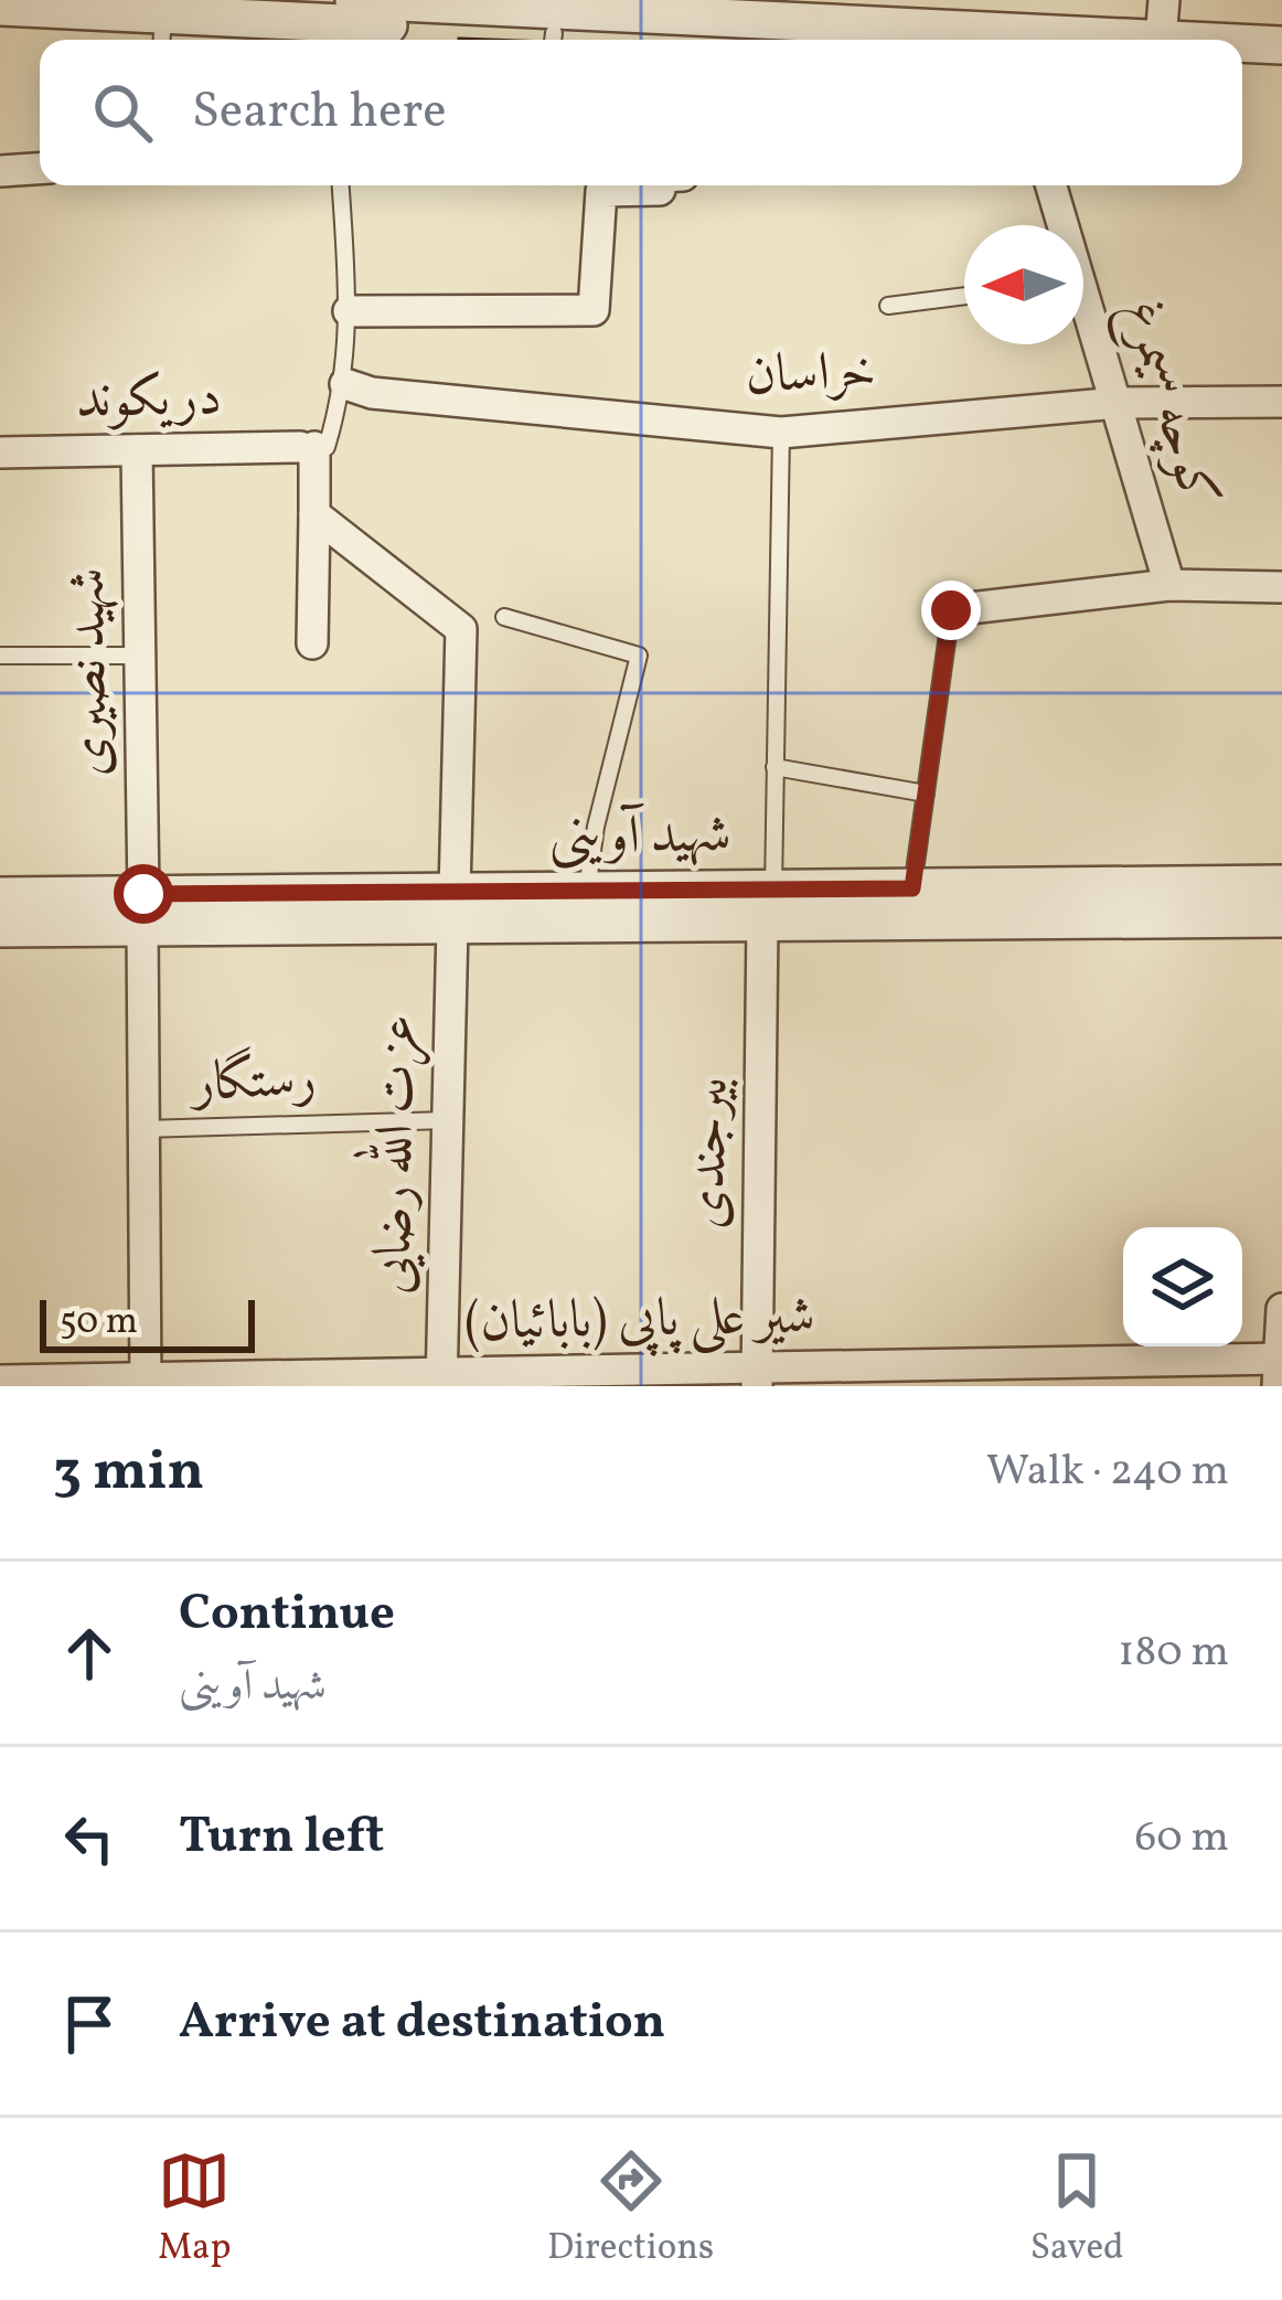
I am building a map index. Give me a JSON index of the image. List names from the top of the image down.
{
  "streets": {
    "street": [
      "خراسان",
      "دریکوند",
      "کوچه سیمرغ",
      "شهید نصیری",
      "شهید آوینی",
      "بیرجندی",
      "عزت الله رضایی",
      "شیر علی پاپی (بابائیان)"
    ],
    "lane": ["رستگار"]
  },
  "crossings": [
    ["خراسان", "کوچه سیمرغ"],
    ["دریکوند", "شهید نصیری"],
    ["شهید نصیری", "شهید آوینی"],
    ["شهید نصیری", "رستگار"],
    ["شهید نصیری", "شیر علی پاپی (بابائیان)"],
    ["شهید آوینی", "بیرجندی"],
    ["شهید آوینی", "عزت الله رضایی"],
    ["رستگار", "عزت الله رضایی"],
    ["بیرجندی", "شیر علی پاپی (بابائیان)"],
    ["عزت الله رضایی", "شیر علی پاپی (بابائیان)"]
  ],
  "scale_bar": "50 m",
  "north": "left",
  "page": {
    "search": "Search here",
    "scale": "50 m",
    "heading": ["3 min", "Walk · 240 m"],
    "list": [
      ["Continue", "شهید آوینی", "180 m"],
      ["Turn left", "60 m"],
      "Arrive at destination"
    ],
    "nav": ["Map", "Directions", "Saved"]
  }
}
